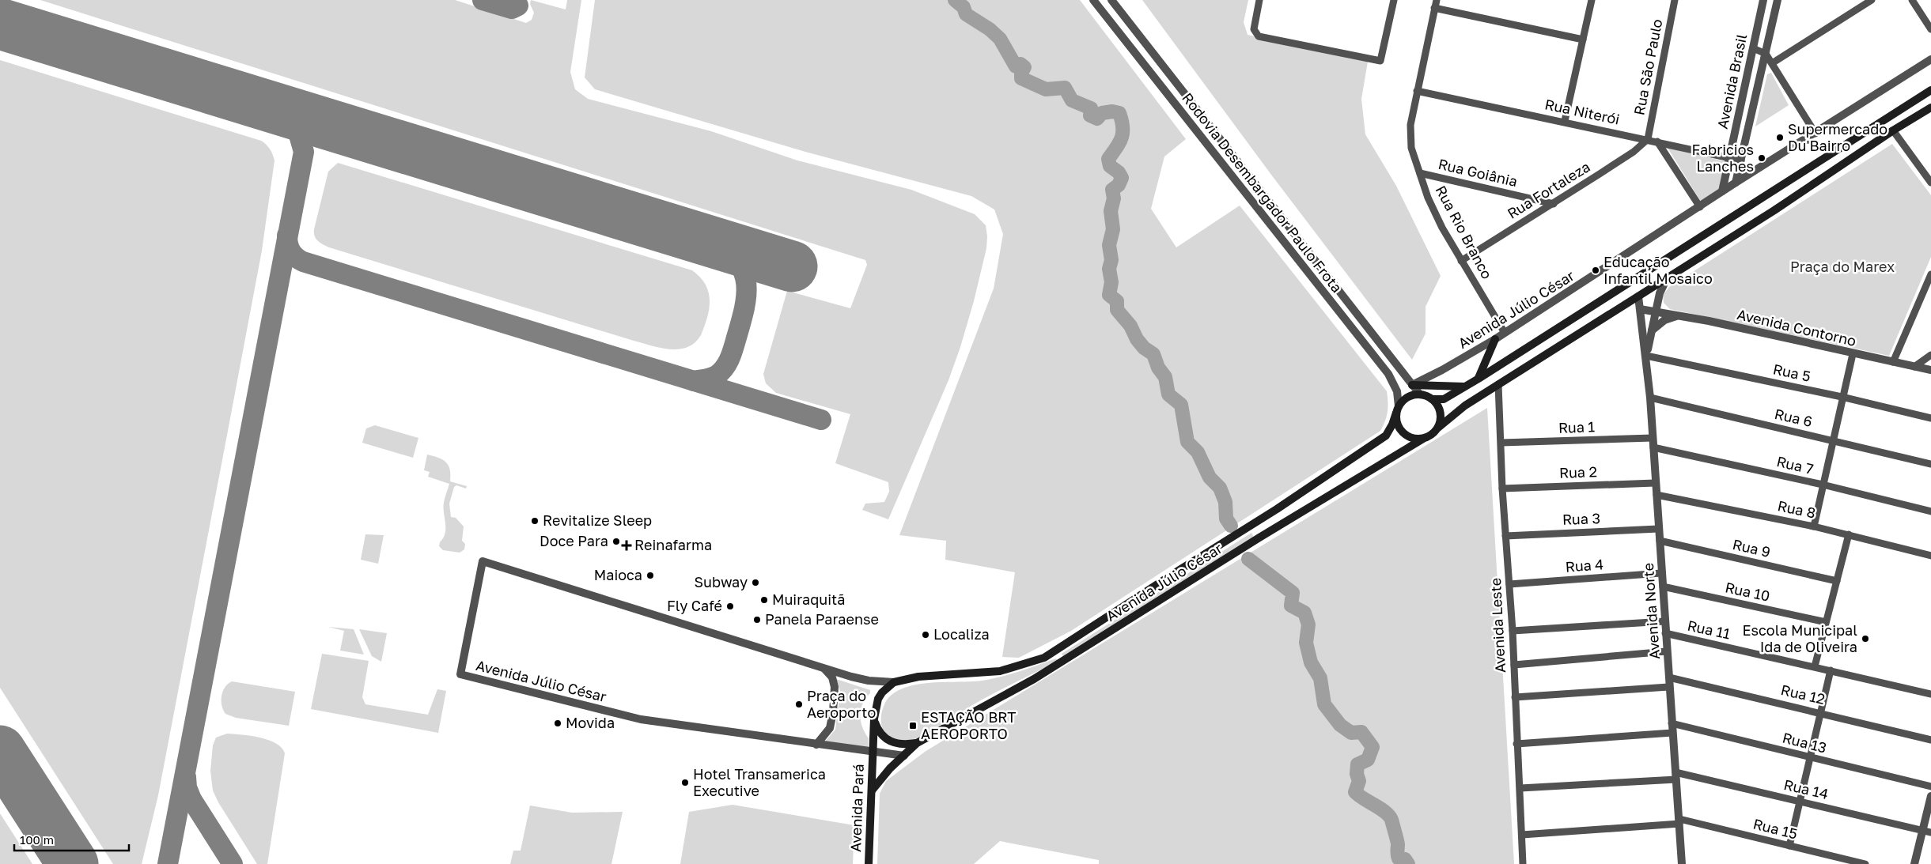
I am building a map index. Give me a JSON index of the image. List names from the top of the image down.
{
  "streets": {
    "main road": ["Avenida Júlio César", "Avenida Pará"],
    "street": [
      "Rua São Paulo",
      "Avenida Brasil",
      "Rua Niterói",
      "Rua Goiânia",
      "Rua Fortaleza",
      "Rodovia Desembargador Paulo Frota",
      "Rua Rio Branco",
      "Avenida Contorno",
      "Rua 5",
      "Rua 6",
      "Rua 1",
      "Rua 7",
      "Rua 2",
      "Rua 8",
      "Rua 3",
      "Rua 9",
      "Rua 4",
      "Rua 10",
      "Avenida Norte",
      "Avenida Leste",
      "Rua 11",
      "Rua 12",
      "Rua 13",
      "Rua 14",
      "Rua 15"
    ]
  },
  "crossings": [
    ["Rua São Paulo", "Rua Niterói"],
    ["Rua São Paulo", "Rua Fortaleza"],
    ["Avenida Brasil", "Rua Niterói"],
    ["Avenida Brasil", "Avenida Júlio César"],
    ["Rua Niterói", "Rua Fortaleza"],
    ["Rua Niterói", "Rua Rio Branco"],
    ["Rua Goiânia", "Rua Fortaleza"],
    ["Rua Goiânia", "Rua Rio Branco"],
    ["Rua Fortaleza", "Rua Rio Branco"],
    ["Rodovia Desembargador Paulo Frota", "Avenida Júlio César"],
    ["Rua Rio Branco", "Avenida Júlio César"],
    ["Avenida Júlio César", "Avenida Pará"],
    ["Avenida Contorno", "Avenida Norte"],
    ["Rua 5", "Avenida Norte"],
    ["Rua 6", "Avenida Norte"],
    ["Rua 1", "Avenida Norte"],
    ["Rua 1", "Avenida Leste"],
    ["Rua 7", "Avenida Norte"],
    ["Rua 2", "Avenida Norte"],
    ["Rua 2", "Avenida Leste"],
    ["Rua 8", "Avenida Norte"],
    ["Rua 3", "Avenida Norte"],
    ["Rua 3", "Avenida Leste"],
    ["Rua 9", "Avenida Norte"],
    ["Rua 4", "Avenida Norte"],
    ["Rua 4", "Avenida Leste"],
    ["Rua 10", "Avenida Norte"],
    ["Avenida Norte", "Rua 11"],
    ["Avenida Norte", "Rua 12"],
    ["Avenida Norte", "Rua 13"],
    ["Avenida Norte", "Rua 14"],
    ["Avenida Norte", "Rua 15"],
    ["Avenida Leste", "Rua 14"],
    ["Avenida Leste", "Rua 15"]
  ],
  "parks": ["Praça do Marex"],
  "places": {
    "other": [
      "Supermercado Du'Bairro",
      "Fabricios Lanches",
      "Educação Infantil Mosaico",
      "Revitalize Sleep",
      "Doce Para",
      "Maioca",
      "Subway",
      "Muiraquitã",
      "Fly Café",
      "Panela Paraense",
      "Localiza",
      "Escola Municipal Ida de Oliveira",
      "Praça do Aeroporto",
      "Movida",
      "Hotel Transamerica Executive"
    ],
    "health": ["Reinafarma"],
    "transit": ["ESTAÇÃO BRT AEROPORTO"]
  },
  "scale_bar": "100 m"
}
